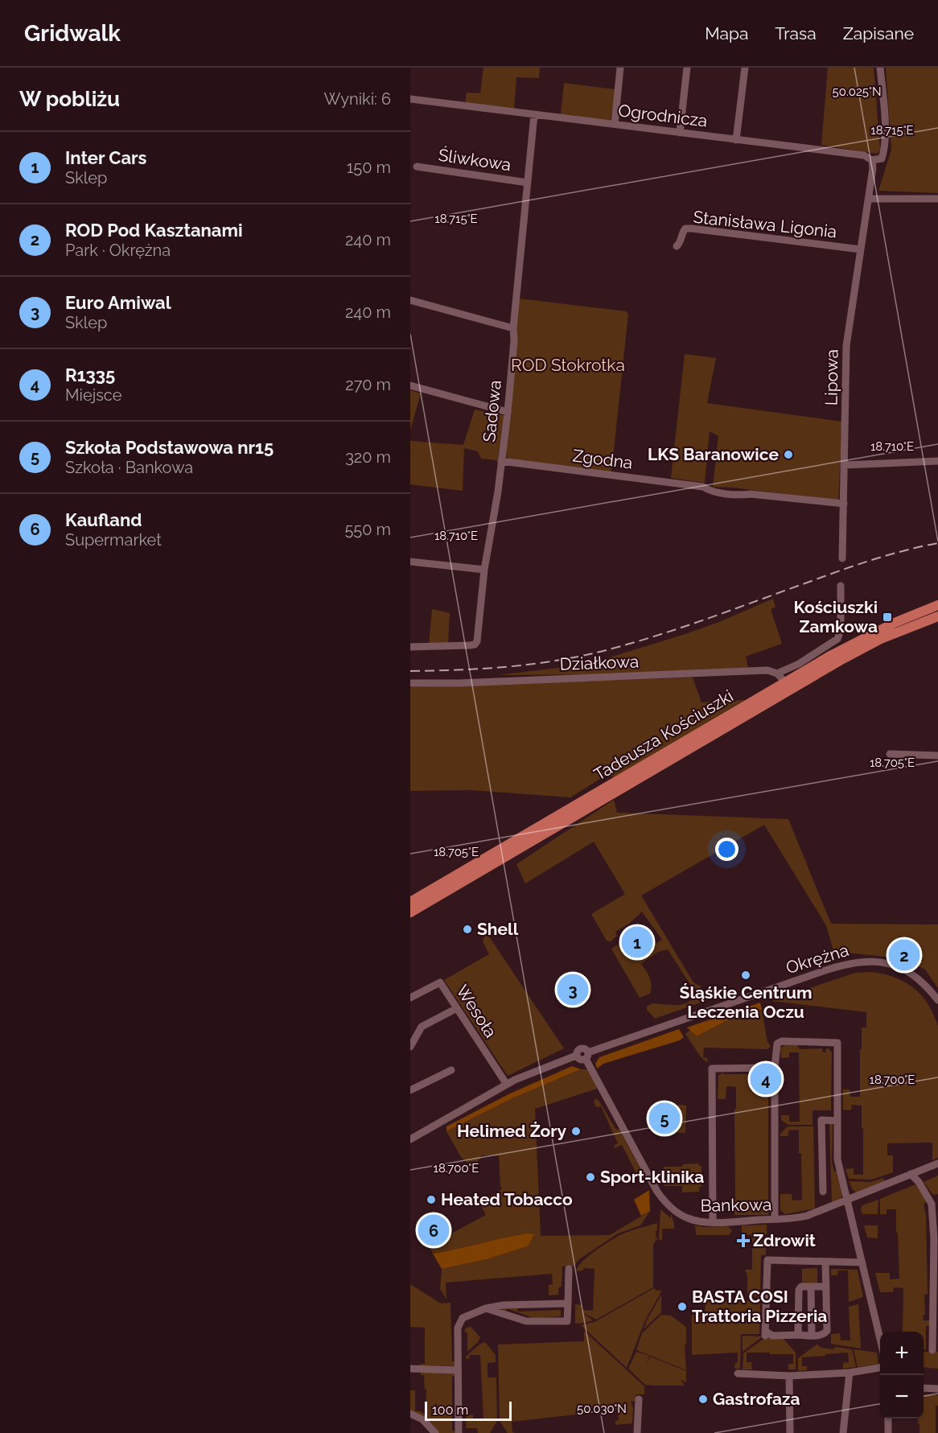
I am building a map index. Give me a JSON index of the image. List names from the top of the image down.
{
  "streets": {
    "main road": ["Tadeusza Kościuszki"],
    "street": [
      "Ogrodnicza",
      "Śliwkowa",
      "Stanisława Ligonia",
      "Lipowa",
      "Sadowa",
      "Zgodna",
      "Działkowa",
      "Okrężna",
      "Wesoła",
      "Bankowa"
    ]
  },
  "crossings": [
    ["Ogrodnicza", "Sadowa"],
    ["Śliwkowa", "Sadowa"],
    ["Stanisława Ligonia", "Lipowa"],
    ["Lipowa", "Zgodna"],
    ["Sadowa", "Zgodna"],
    ["Okrężna", "Bankowa"]
  ],
  "parks": ["ROD Stokrotka"],
  "places": {
    "other": [
      "LKS Baranowice",
      "Shell",
      "Śląśkie Centrum Leczenia Oczu",
      "Helimed Żory",
      "Sport-klinika",
      "Heated Tobacco",
      "BASTA COSI Trattoria Pizzeria",
      "Gastrofaza"
    ],
    "transit": ["Kościuszki Zamkowa"],
    "health": ["Zdrowit"]
  },
  "scale_bar": "100 m",
  "page": {
    "header": "Gridwalk",
    "nav": ["Mapa", "Trasa", "Zapisane"],
    "heading": ["W pobliżu", "Wyniki: 6"],
    "list": [
      {
        "mark": "1",
        "name": "Inter Cars",
        "note": "Sklep",
        "value": "150 m"
      },
      {
        "mark": "2",
        "name": "ROD Pod Kasztanami",
        "note": "Park · Okrężna",
        "value": "240 m"
      },
      {
        "mark": "3",
        "name": "Euro Amiwal",
        "note": "Sklep",
        "value": "240 m"
      },
      {
        "mark": "4",
        "name": "R1335",
        "note": "Miejsce",
        "value": "270 m"
      },
      {
        "mark": "5",
        "name": "Szkoła Podstawowa nr15",
        "note": "Szkoła · Bankowa",
        "value": "320 m"
      },
      {
        "mark": "6",
        "name": "Kaufland",
        "note": "Supermarket",
        "value": "550 m"
      }
    ],
    "pins": [
      "1",
      "2",
      "3",
      "4",
      "5",
      "6"
    ],
    "map_buttons": ["+", "−"],
    "scale": "100 m"
  },
  "coordinates": [
    "50.025°N",
    "18.715°E",
    "18.710°E",
    "18.705°E",
    "18.700°E",
    "50.030°N"
  ]
}
